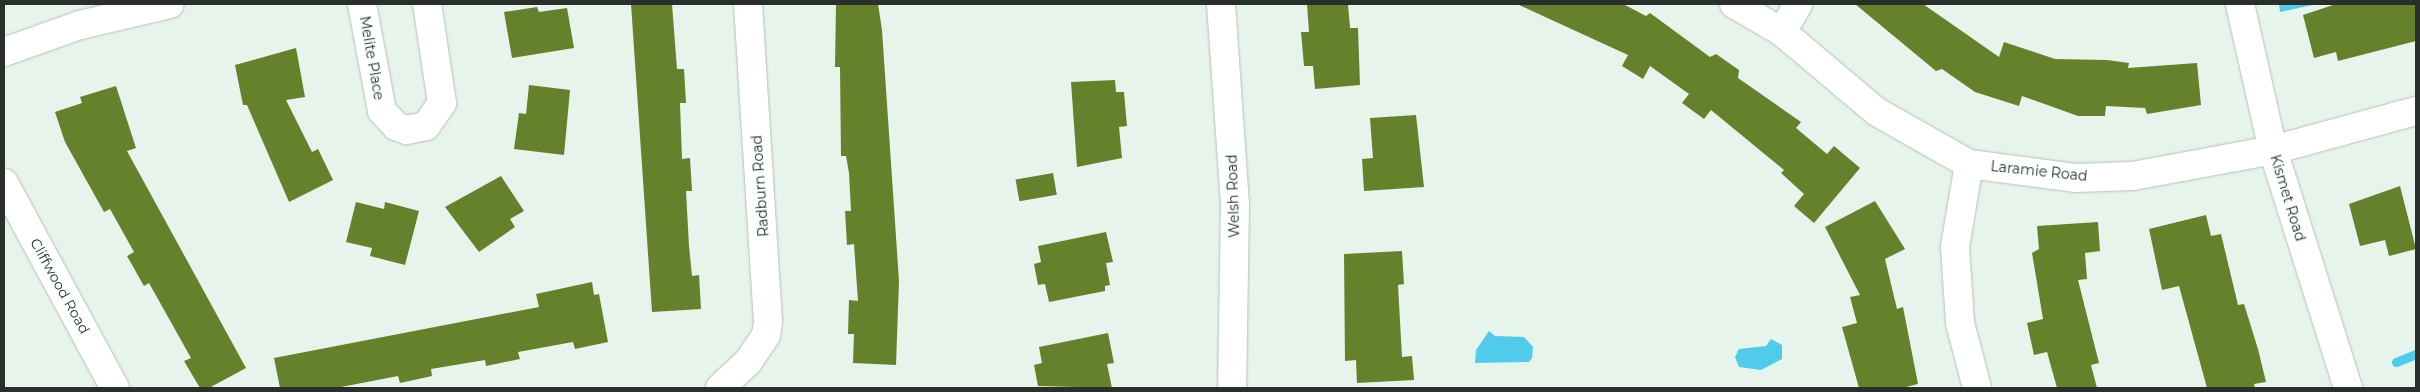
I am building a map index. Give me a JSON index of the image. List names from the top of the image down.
{
  "streets": {
    "street": [
      "Melite Place",
      "Laramie Road",
      "Radburn Road",
      "Welsh Road",
      "Kismet Road",
      "Cliffwood Road"
    ]
  },
  "crossings": [
    ["Laramie Road", "Kismet Road"]
  ]
}
